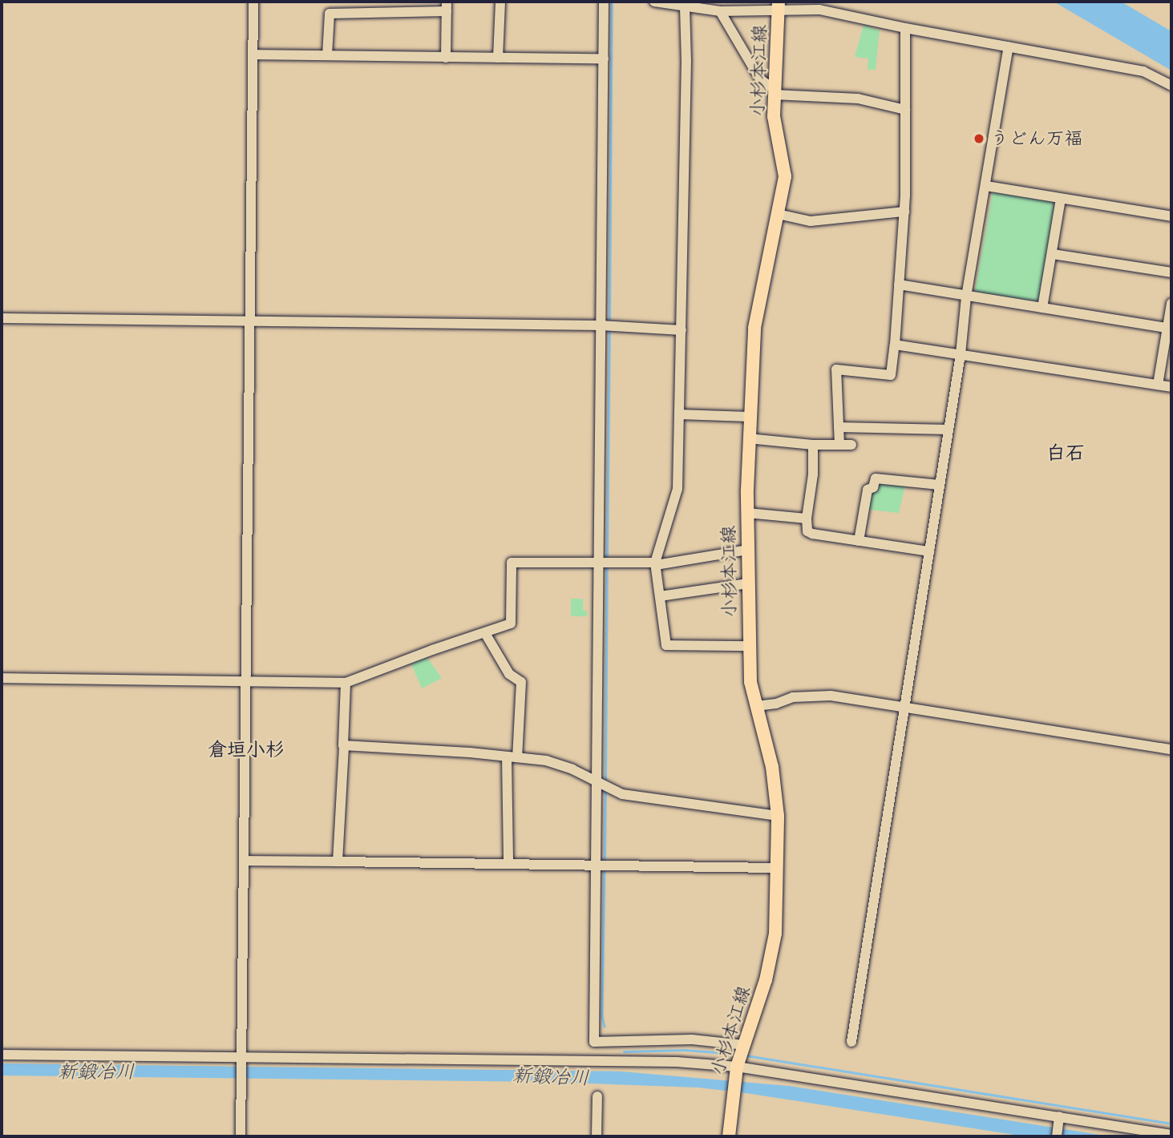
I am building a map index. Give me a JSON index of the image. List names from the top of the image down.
{
  "streets": {
    "main road": ["小杉本江線"]
  },
  "districts": ["白石", "倉垣小杉"],
  "water": ["新鍛冶川"],
  "places": ["うどん万福"]
}
